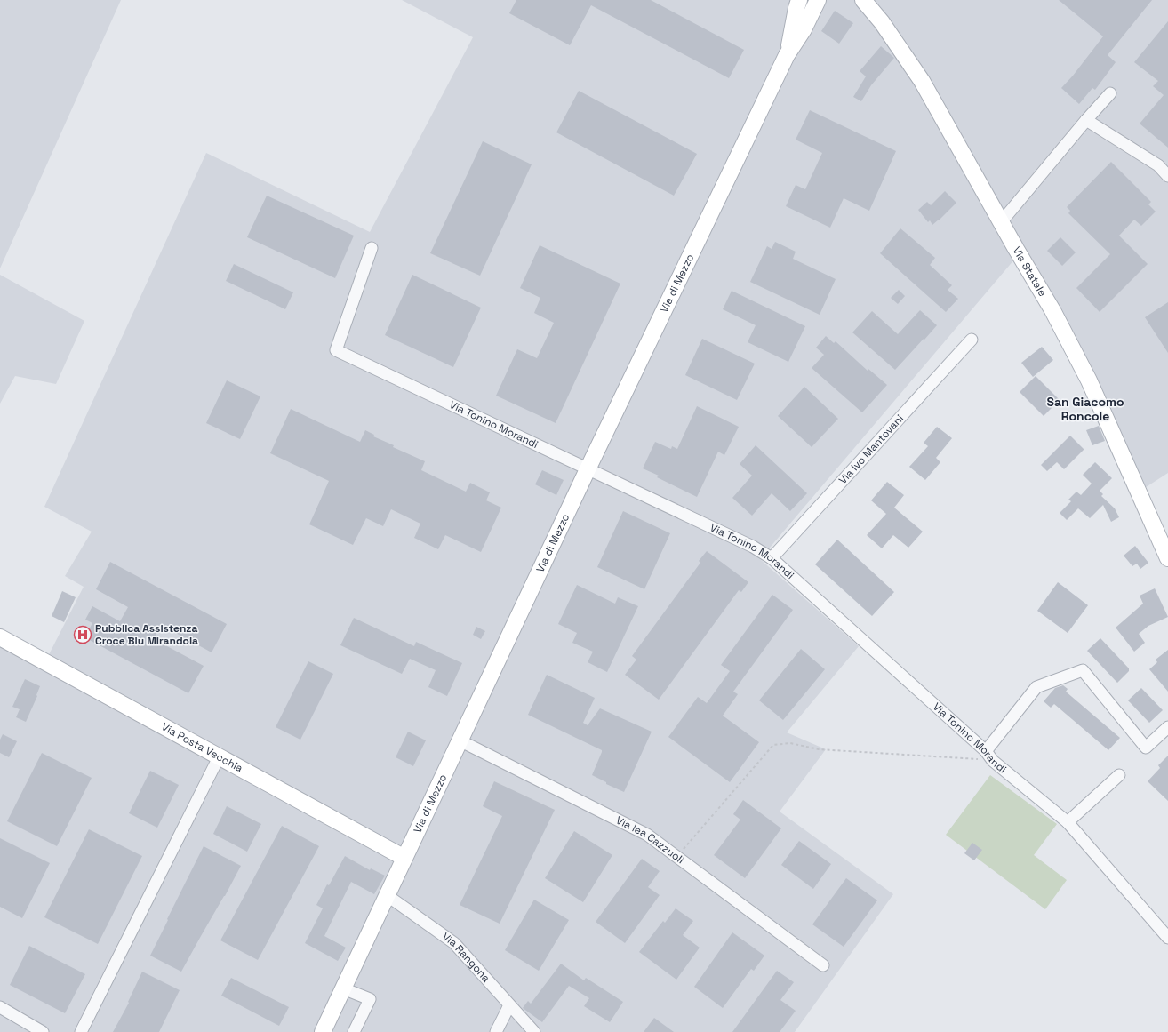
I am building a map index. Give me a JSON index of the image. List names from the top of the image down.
{
  "streets": {
    "street": [
      "Via Statale",
      "Via di Mezzo",
      "Via Tonino Morandi",
      "Via Ivo Mantovani",
      "Via Posta Vecchia",
      "Via lea Cazzuoli",
      "Via Rangona"
    ]
  },
  "crossings": [
    ["Via di Mezzo", "Via Tonino Morandi"],
    ["Via di Mezzo", "Via Posta Vecchia"],
    ["Via di Mezzo", "Via lea Cazzuoli"],
    ["Via di Mezzo", "Via Rangona"],
    ["Via Tonino Morandi", "Via Ivo Mantovani"]
  ],
  "districts": ["San Giacomo Roncole"],
  "places": {
    "hospital": ["Pubblica Assistenza Croce Blu Mirandola"]
  }
}
